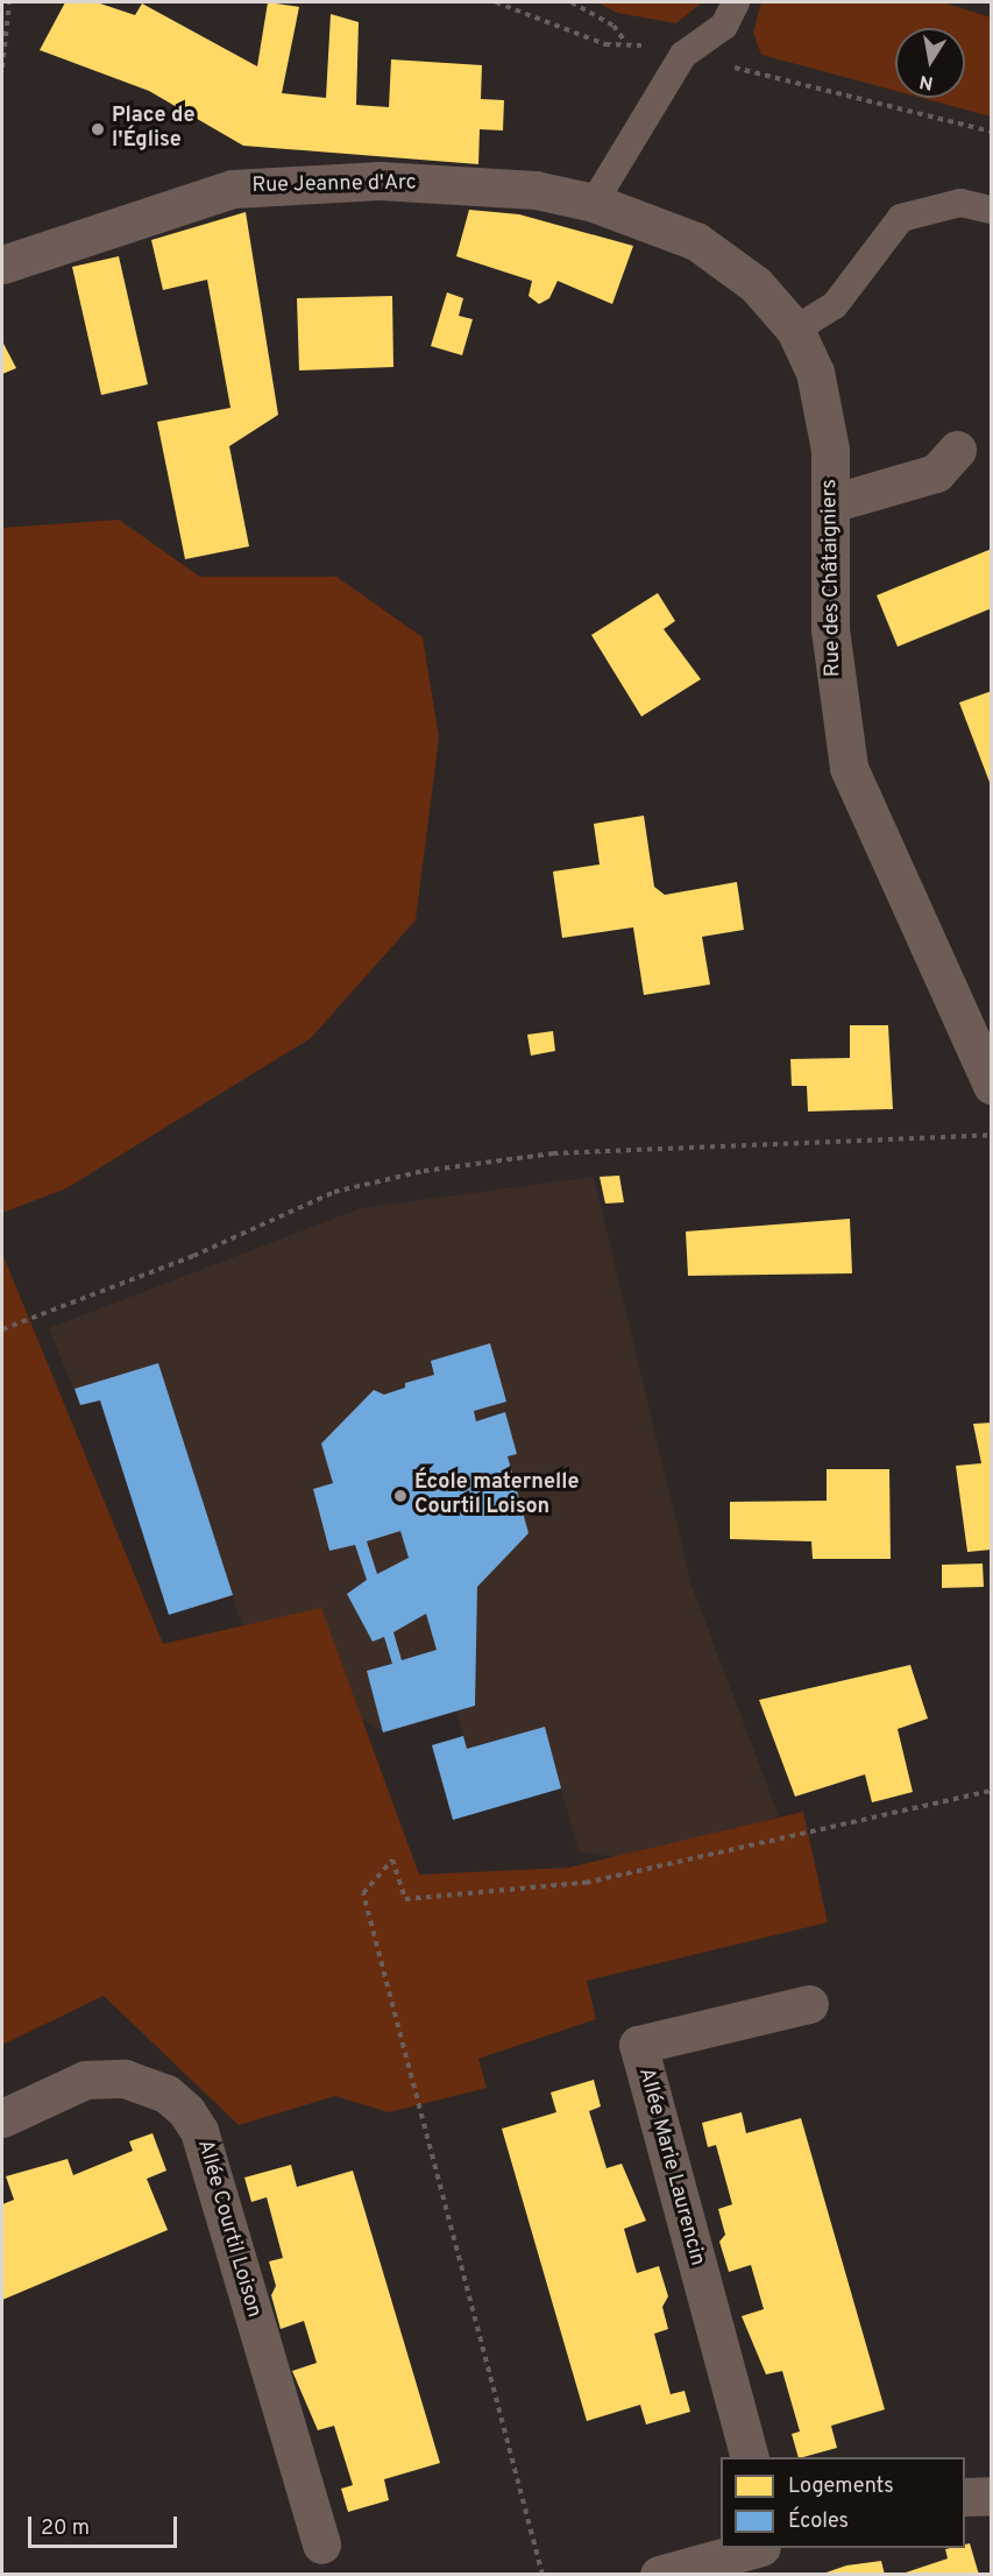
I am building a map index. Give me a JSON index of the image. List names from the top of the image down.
{
  "streets": {
    "street": [
      "Rue Jeanne d'Arc",
      "Rue des Châtaigniers",
      "Allée Marie Laurencin",
      "Allée Courtil Loison"
    ]
  },
  "crossings": [
    ["Rue Jeanne d'Arc", "Rue des Châtaigniers"]
  ],
  "places": ["Place de l'Église", "École maternelle Courtil Loison"],
  "legend": ["Logements", "Écoles"],
  "scale_bar": "20 m",
  "north": "bottom"
}
